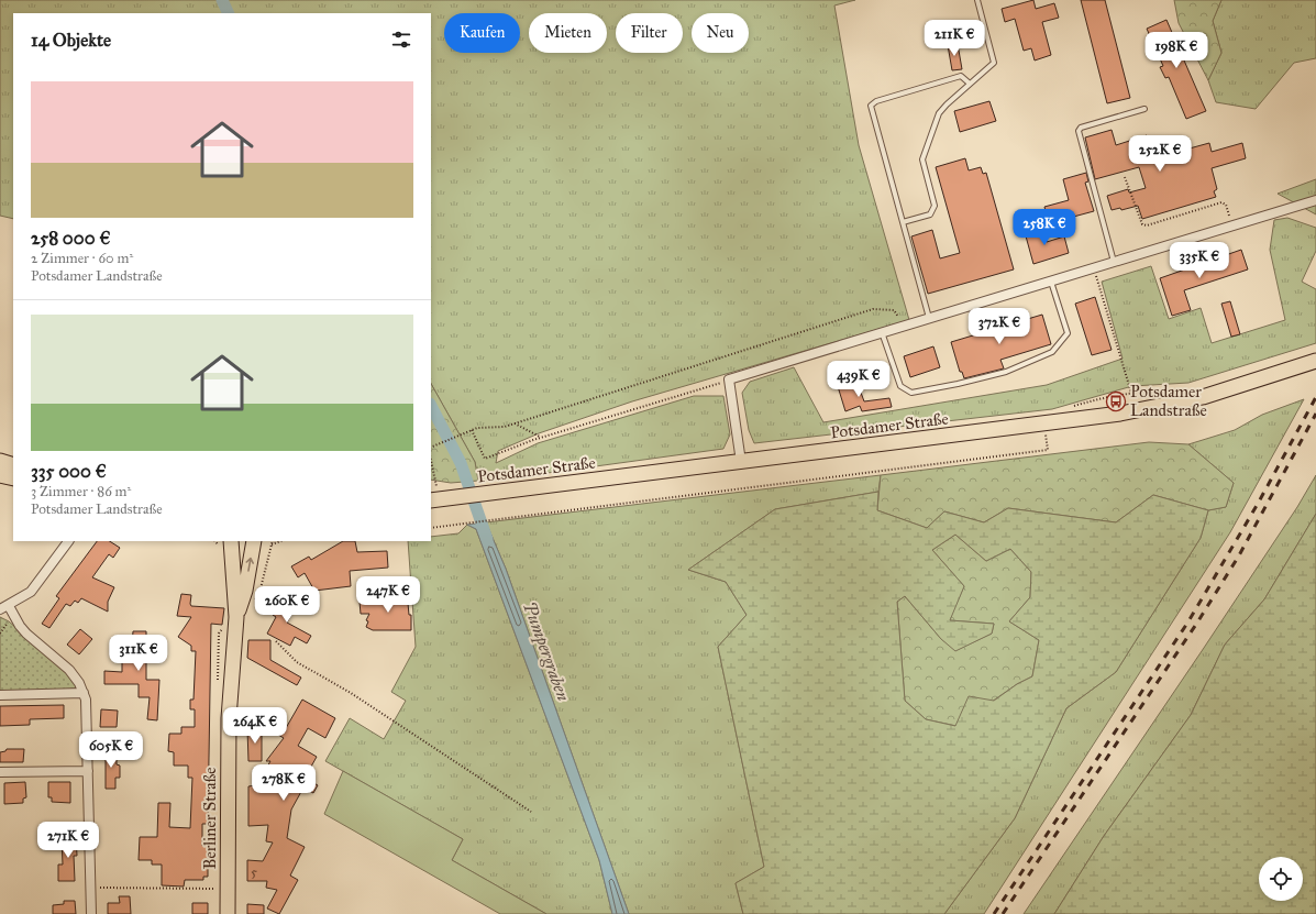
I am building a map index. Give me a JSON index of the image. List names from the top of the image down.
{
  "streets": {
    "main road": ["Potsdamer Straße", "Berliner Straße"]
  },
  "water": ["Pumpergraben"],
  "places": {
    "bus stop": ["Potsdamer Landstraße"]
  },
  "house_numbers": ["5"],
  "page": {
    "chip": [
      "Kaufen",
      "Mieten",
      "Filter",
      "Neu"
    ],
    "heading": "14 Objekte",
    "price": [
      "211K €",
      "198K €",
      "252K €",
      "258K €",
      "335K €",
      "372K €",
      "439K €",
      "247K €",
      "260K €",
      "311K €",
      "264K €",
      "605K €",
      "278K €",
      "271K €"
    ],
    "list": [
      {
        "name": "258 000 €",
        "note": "2 Zimmer · 60 m² · Potsdamer Landstraße"
      },
      {
        "name": "335 000 €",
        "note": "3 Zimmer · 86 m² · Potsdamer Landstraße"
      }
    ]
  }
}
